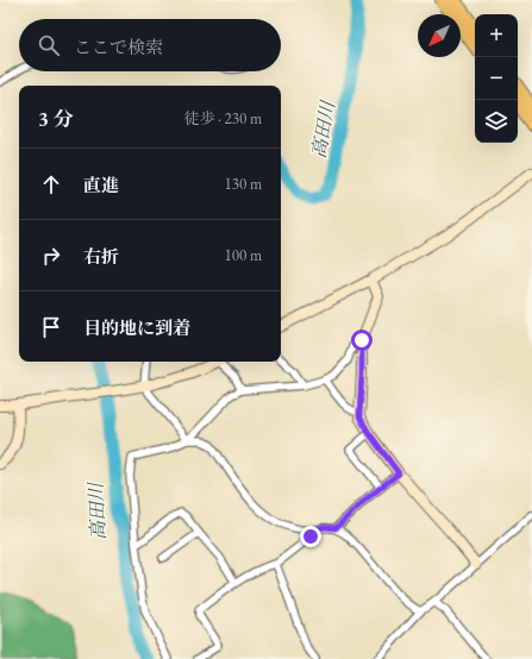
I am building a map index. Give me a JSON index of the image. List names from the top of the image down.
{
  "water": ["高田川"],
  "north": "bottom left",
  "page": {
    "map_buttons": ["+", "−"],
    "search": "ここで検索",
    "heading": ["3 分", "徒歩 · 230 m"],
    "list": [
      ["直進", "130 m"],
      ["右折", "100 m"],
      "目的地に到着"
    ]
  }
}
